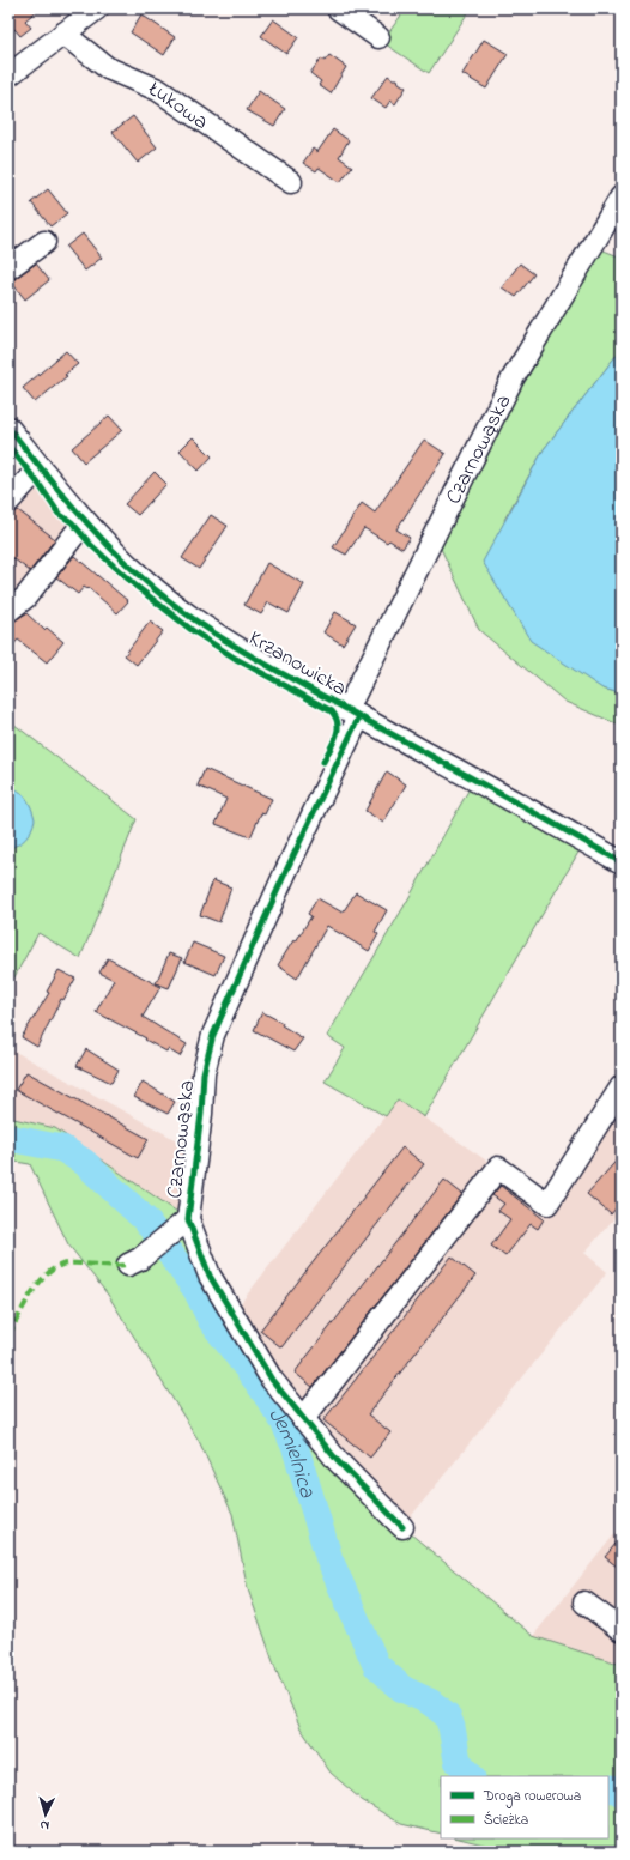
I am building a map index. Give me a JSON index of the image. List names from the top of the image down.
{
  "streets": {
    "street": ["Łukowa", "Czarnowąska", "Krzanowicka"]
  },
  "crossings": [
    ["Czarnowąska", "Krzanowicka"]
  ],
  "water": ["Jemielnica"],
  "legend": ["Droga rowerowa", "Ścieżka"],
  "north": "bottom"
}
